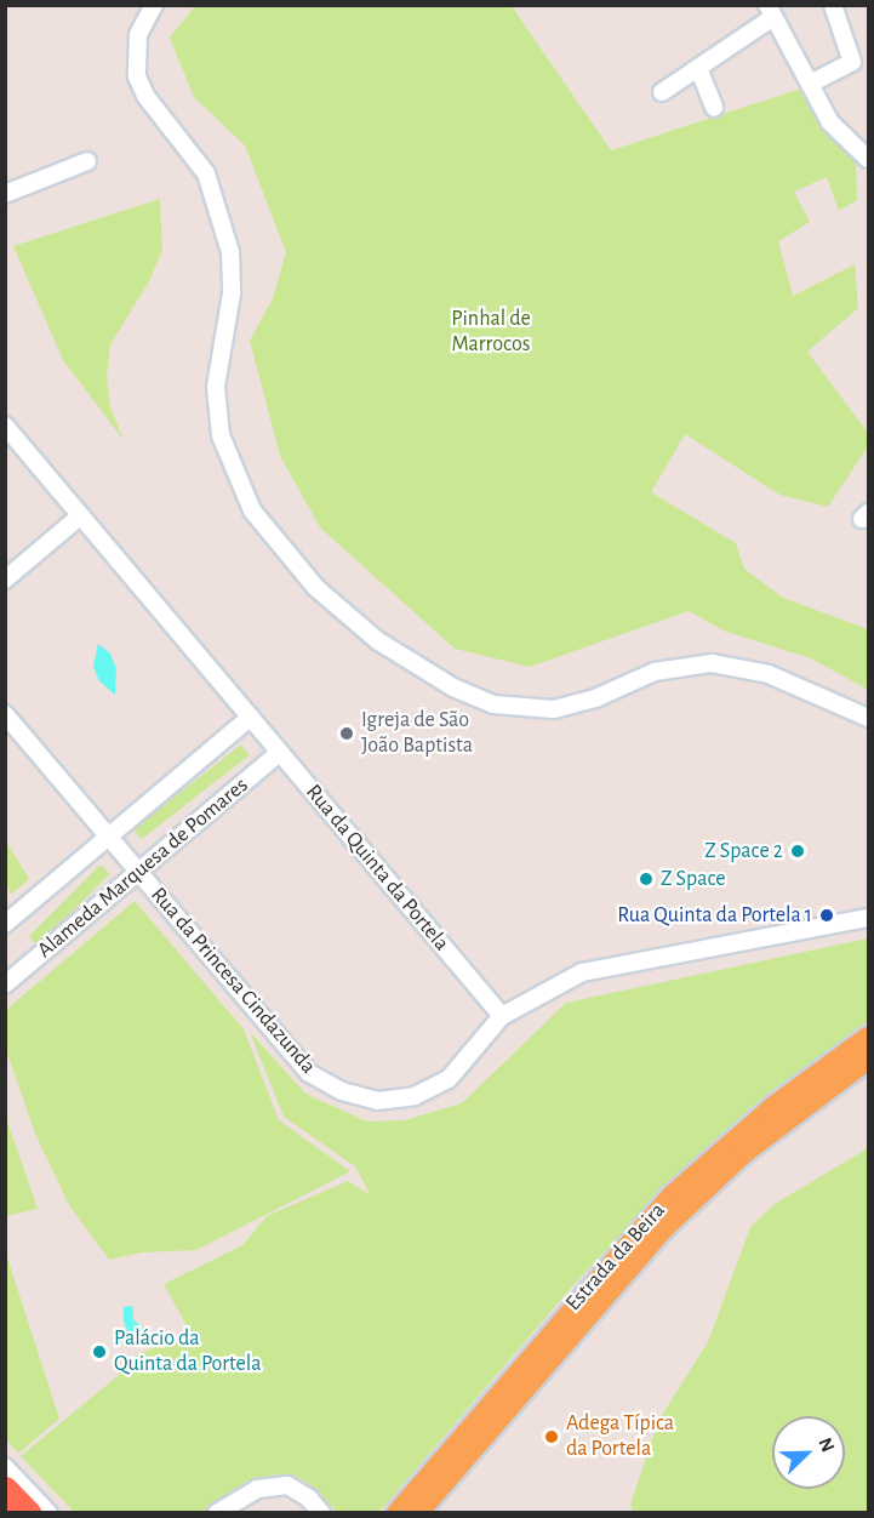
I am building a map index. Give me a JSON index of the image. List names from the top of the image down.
{
  "streets": {
    "main road": ["Estrada da Beira"],
    "street": ["Alameda Marquesa de Pomares", "Rua da Quinta da Portela", "Rua da Princesa Cindazunda"]
  },
  "crossings": [
    ["Alameda Marquesa de Pomares", "Rua da Quinta da Portela"],
    ["Alameda Marquesa de Pomares", "Rua da Princesa Cindazunda"],
    ["Rua da Quinta da Portela", "Rua da Princesa Cindazunda"]
  ],
  "parks": ["Pinhal de Marrocos"],
  "places": [
    "Igreja de São João Baptista",
    "Z Space 2",
    "Z Space",
    "Rua Quinta da Portela 1",
    "Palácio da Quinta da Portela",
    "Adega Típica da Portela"
  ],
  "north": "top right"
}
